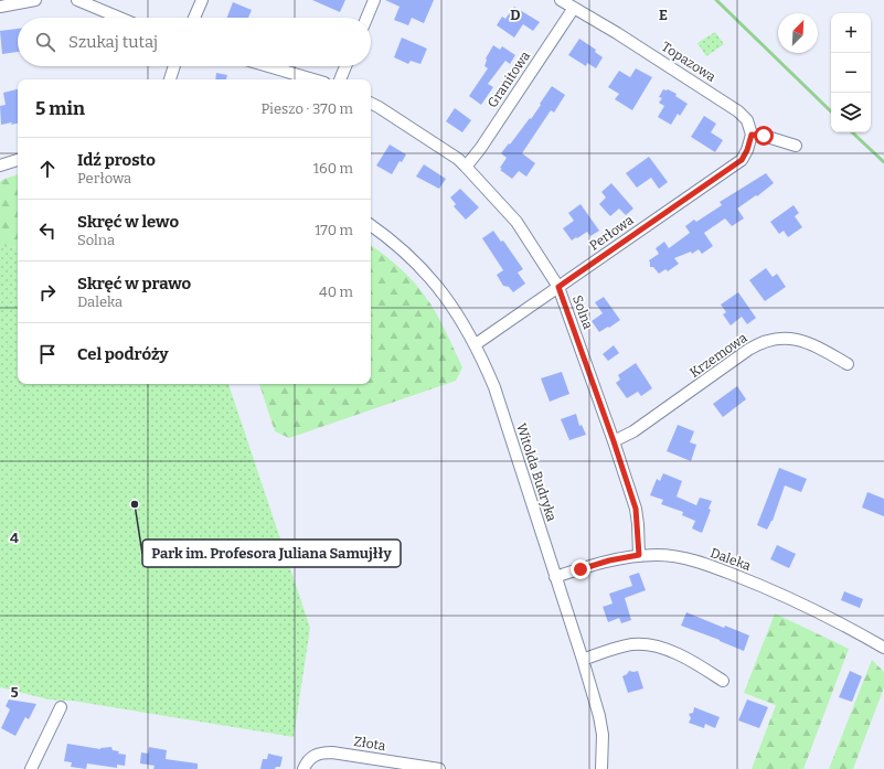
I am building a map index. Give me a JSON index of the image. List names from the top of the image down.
{
  "streets": {
    "street": [
      "Topazowa",
      "Granitowa",
      "Perłowa",
      "Solna",
      "Krzemowa",
      "Witolda Budryka",
      "Daleka",
      "Złota"
    ]
  },
  "crossings": [
    ["Topazowa", "Granitowa"],
    ["Topazowa", "Perłowa"],
    ["Granitowa", "Solna"],
    ["Perłowa", "Solna"],
    ["Perłowa", "Witolda Budryka"],
    ["Solna", "Krzemowa"],
    ["Solna", "Daleka"],
    ["Witolda Budryka", "Daleka"]
  ],
  "places": ["Park im. Profesora Juliana Samujłły"],
  "north": "top right",
  "page": {
    "map_buttons": ["+", "−"],
    "search": "Szukaj tutaj",
    "heading": ["5 min", "Pieszo · 370 m"],
    "list": [
      ["Idź prosto", "Perłowa", "160 m"],
      ["Skręć w lewo", "Solna", "170 m"],
      ["Skręć w prawo", "Daleka", "40 m"],
      "Cel podróży"
    ]
  },
  "grid": {
    "columns": ["D", "E"],
    "rows": ["4", "5"]
  }
}
